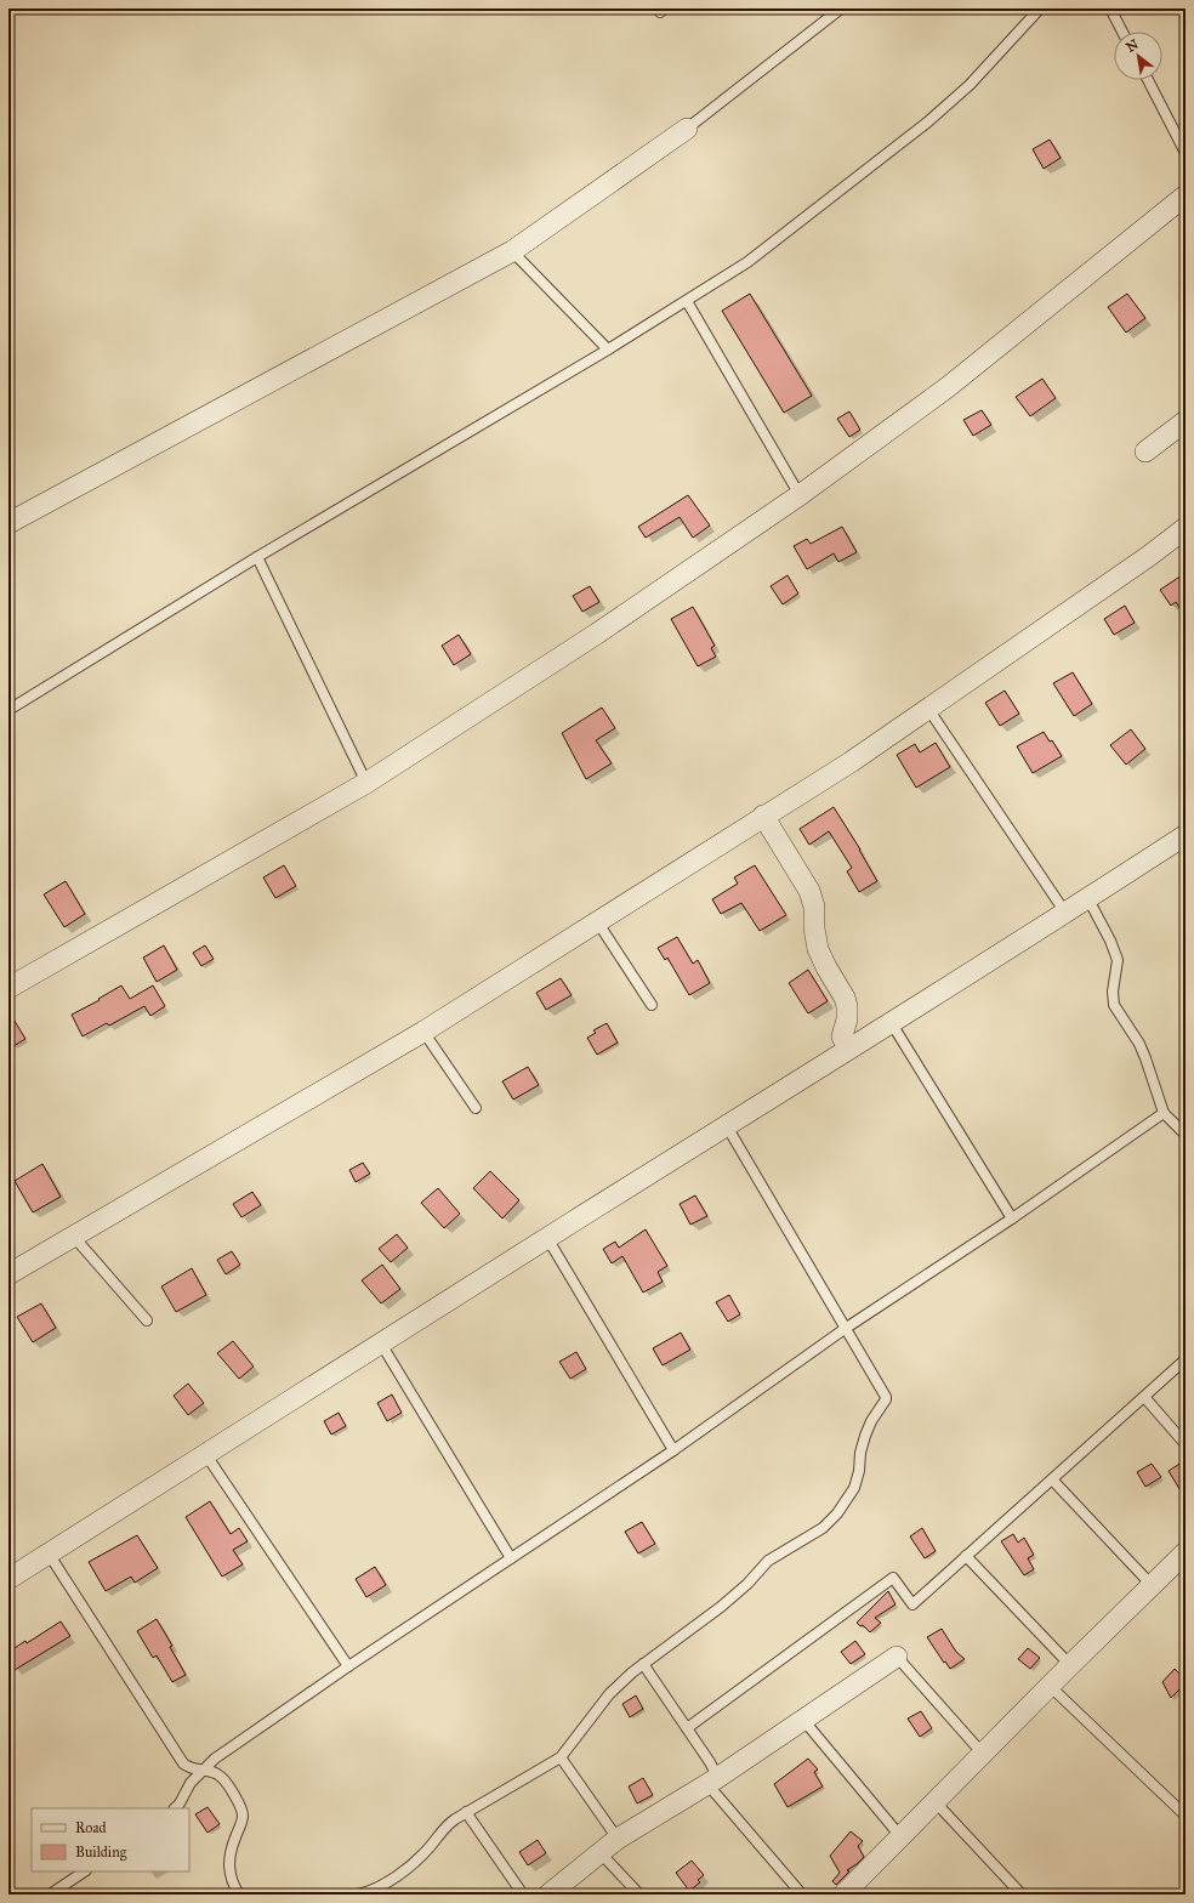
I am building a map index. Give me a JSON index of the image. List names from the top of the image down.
{
  "legend": ["Road", "Building"],
  "north": "top left"
}
